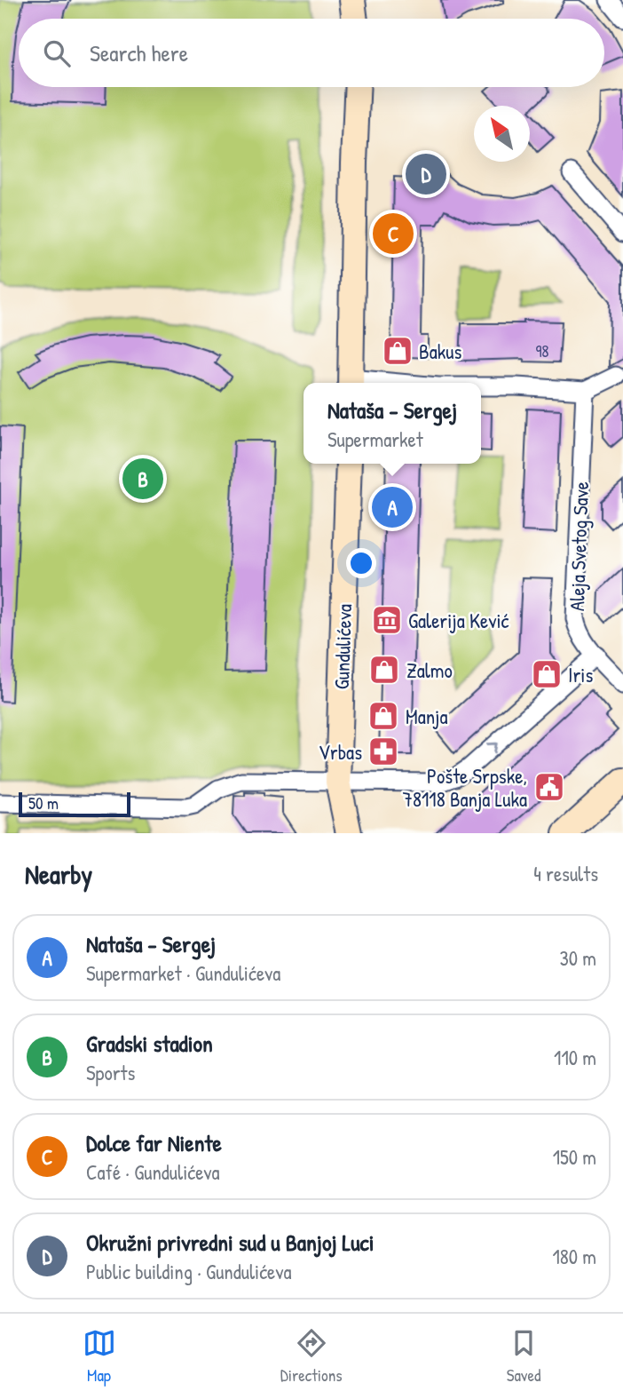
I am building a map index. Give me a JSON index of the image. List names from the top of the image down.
{
  "streets": {
    "street": ["Aleja Svetog Save", "Gundulićeva"]
  },
  "places": {
    "shop": [
      "Bakus",
      "Zalmo",
      "Iris",
      "Manja"
    ],
    "museum": ["Galerija Kević"],
    "pharmacy": ["Vrbas"],
    "public building": ["Pošte Srpske, 78118 Banja Luka"]
  },
  "house_numbers": ["98"],
  "scale_bar": "50 m",
  "north": "top left",
  "page": {
    "search": "Search here",
    "pins": [
      "D",
      "C",
      "B",
      "A"
    ],
    "popup": ["Nataša - Sergej", "Supermarket"],
    "scale": "50 m",
    "heading": ["Nearby", "4 results"],
    "list": [
      {
        "mark": "A",
        "name": "Nataša - Sergej",
        "note": "Supermarket · Gundulićeva",
        "value": "30 m"
      },
      {
        "mark": "B",
        "name": "Gradski stadion",
        "note": "Sports",
        "value": "110 m"
      },
      {
        "mark": "C",
        "name": "Dolce far Niente",
        "note": "Café · Gundulićeva",
        "value": "150 m"
      },
      {
        "mark": "D",
        "name": "Okružni privredni sud u Banjoj Luci",
        "note": "Public building · Gundulićeva",
        "value": "180 m"
      }
    ],
    "nav": ["Map", "Directions", "Saved"]
  }
}
